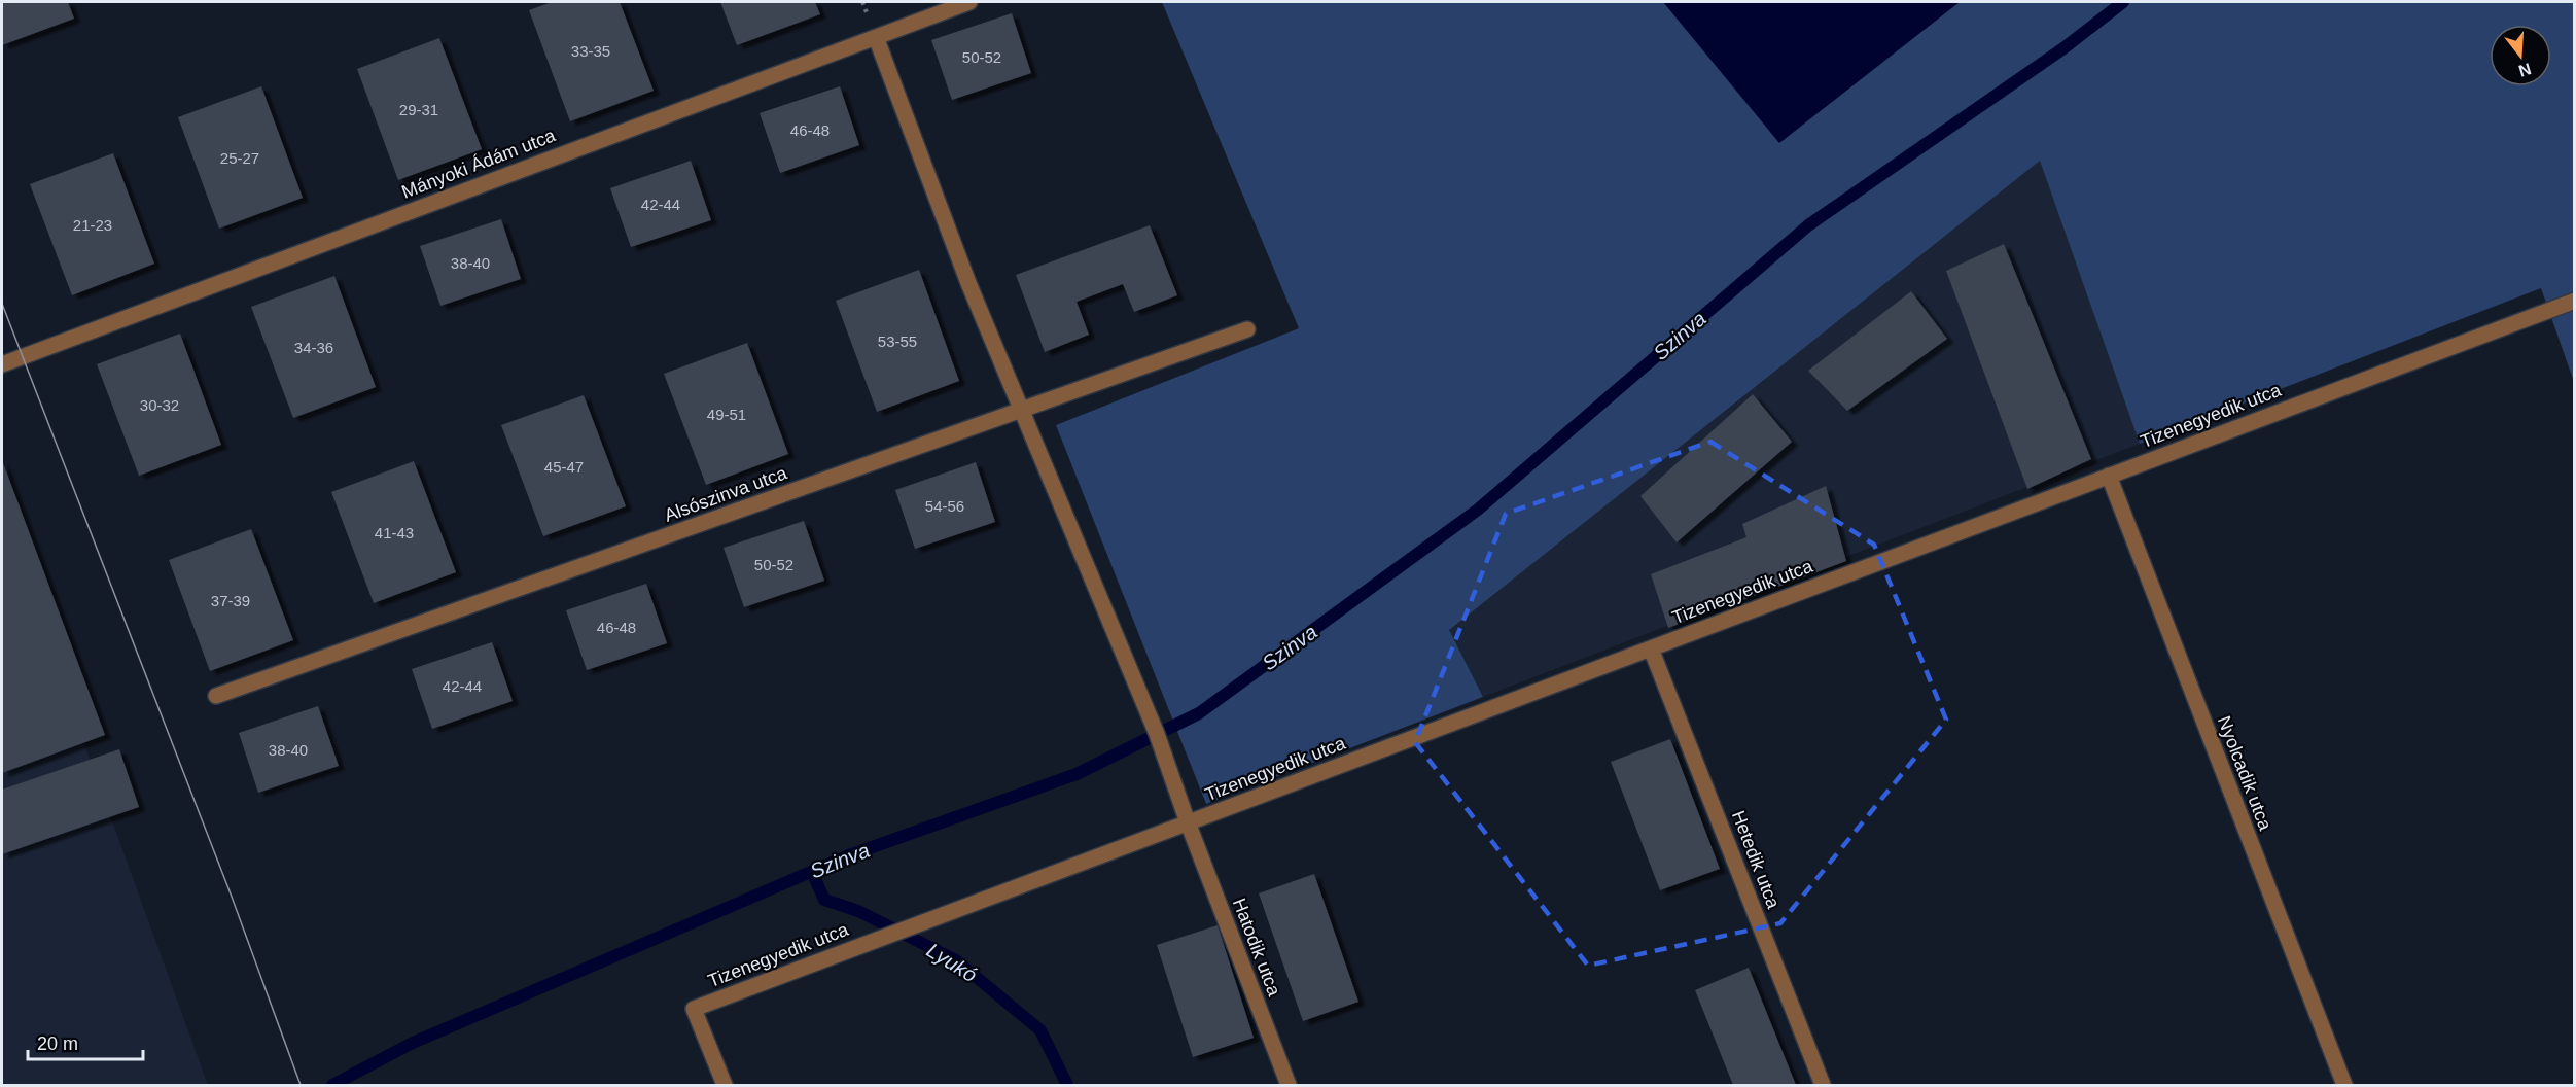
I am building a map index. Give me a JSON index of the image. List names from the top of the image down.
{
  "streets": {
    "street": [
      "Mányoki Ádám utca",
      "Tizenegyedik utca",
      "Alsószinva utca",
      "Nyolcadik utca",
      "Hetedik utca",
      "Hatodik utca"
    ]
  },
  "crossings": [
    ["Mányoki Ádám utca", "Hatodik utca"],
    ["Tizenegyedik utca", "Nyolcadik utca"],
    ["Tizenegyedik utca", "Hetedik utca"],
    ["Tizenegyedik utca", "Hatodik utca"],
    ["Alsószinva utca", "Hatodik utca"]
  ],
  "water": ["Szinva", "Lyukó"],
  "house_numbers": [
    "33-35",
    "50-52",
    "29-31",
    "46-48",
    "25-27",
    "42-44",
    "21-23",
    "38-40",
    "53-55",
    "34-36",
    "30-32",
    "49-51",
    "45-47",
    "54-56",
    "41-43",
    "50-52",
    "37-39",
    "46-48",
    "42-44",
    "38-40"
  ],
  "scale_bar": "20 m",
  "north": "bottom"
}
